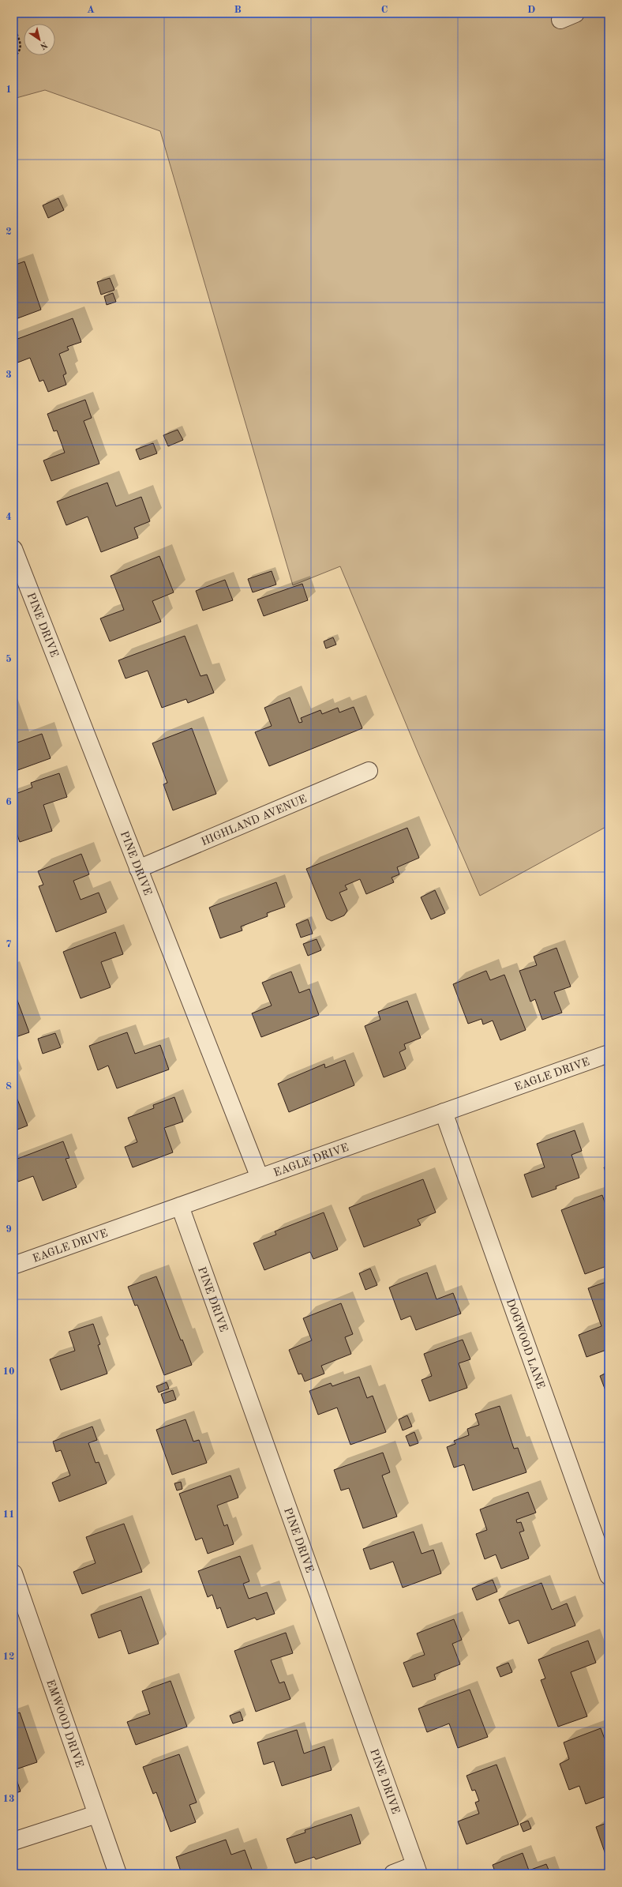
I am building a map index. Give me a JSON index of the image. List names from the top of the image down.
{
  "streets": {
    "street": [
      "PINE DRIVE",
      "HIGHLAND AVENUE",
      "EAGLE DRIVE",
      "DOGWOOD LANE",
      "EMWOOD DRIVE"
    ]
  },
  "crossings": [
    ["PINE DRIVE", "HIGHLAND AVENUE"],
    ["PINE DRIVE", "EAGLE DRIVE"],
    ["EAGLE DRIVE", "DOGWOOD LANE"]
  ],
  "north": "bottom right",
  "grid": {
    "columns": [
      "A",
      "B",
      "C",
      "D"
    ],
    "rows": [
      "1",
      "2",
      "3",
      "4",
      "5",
      "6",
      "7",
      "8",
      "9",
      "10",
      "11",
      "12",
      "13"
    ]
  }
}
